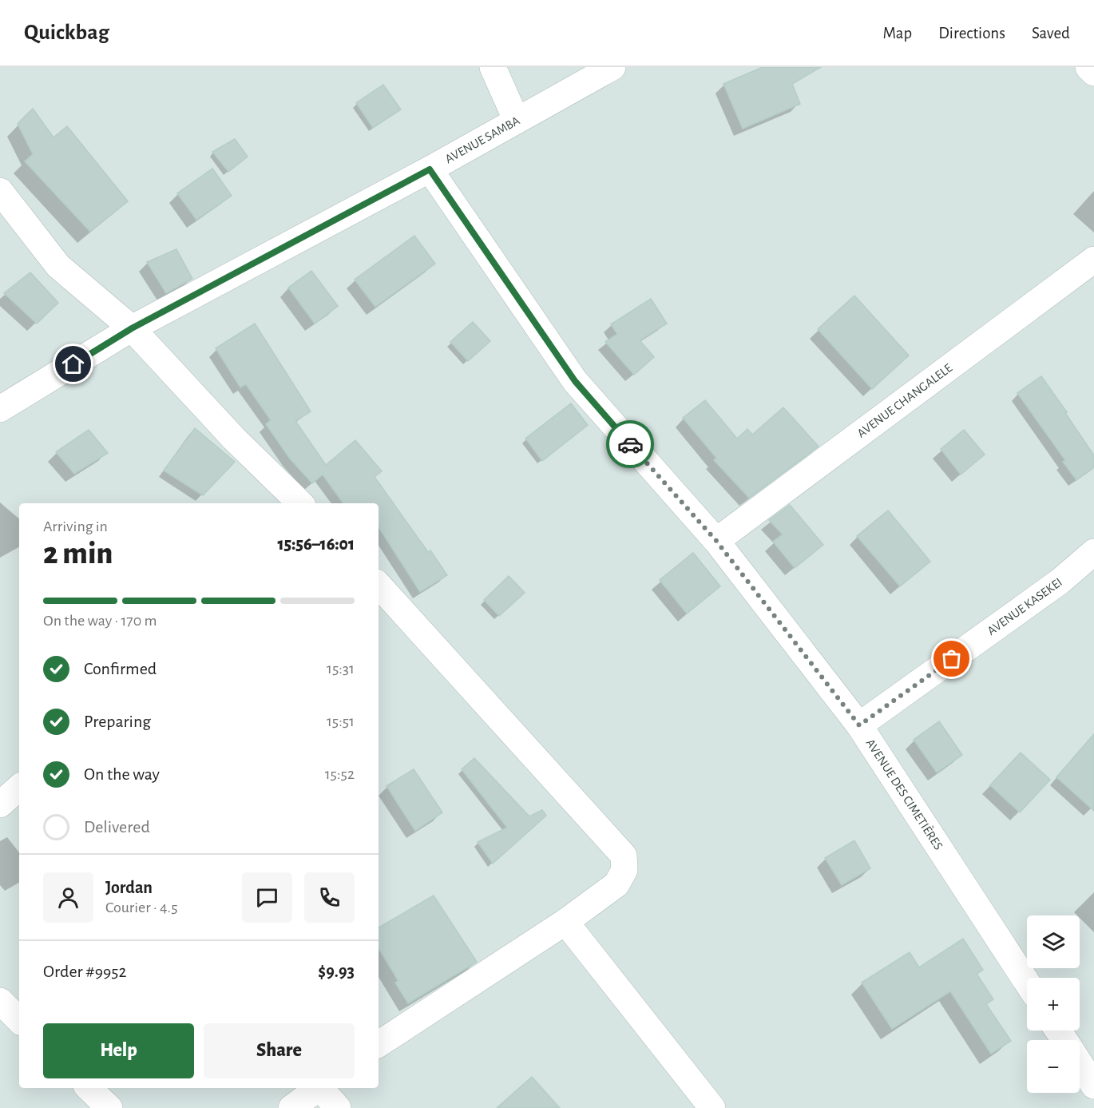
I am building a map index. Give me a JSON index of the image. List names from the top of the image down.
{
  "streets": {
    "street": [
      "AVENUE SAMBA",
      "AVENUE CHANGALELE",
      "AVENUE KASEKEI",
      "AVENUE DES CIMETIÈRES"
    ]
  },
  "crossings": [
    ["AVENUE SAMBA", "AVENUE DES CIMETIÈRES"],
    ["AVENUE CHANGALELE", "AVENUE DES CIMETIÈRES"],
    ["AVENUE KASEKEI", "AVENUE DES CIMETIÈRES"]
  ],
  "page": {
    "header": "Quickbag",
    "nav": ["Map", "Directions", "Saved"],
    "heading": ["2 min", "Arriving in", "15:56–16:01"],
    "panel": [
      "Jordan",
      "Courier · 4.5",
      "Order #9952",
      "$9.93"
    ],
    "bar": "On the way · 170 m",
    "list": [
      ["Confirmed", "15:31"],
      ["Preparing", "15:51"],
      ["On the way", "15:52"],
      "Delivered"
    ],
    "map_buttons": ["+", "−"],
    "buttons": ["Help", "Share"]
  }
}
